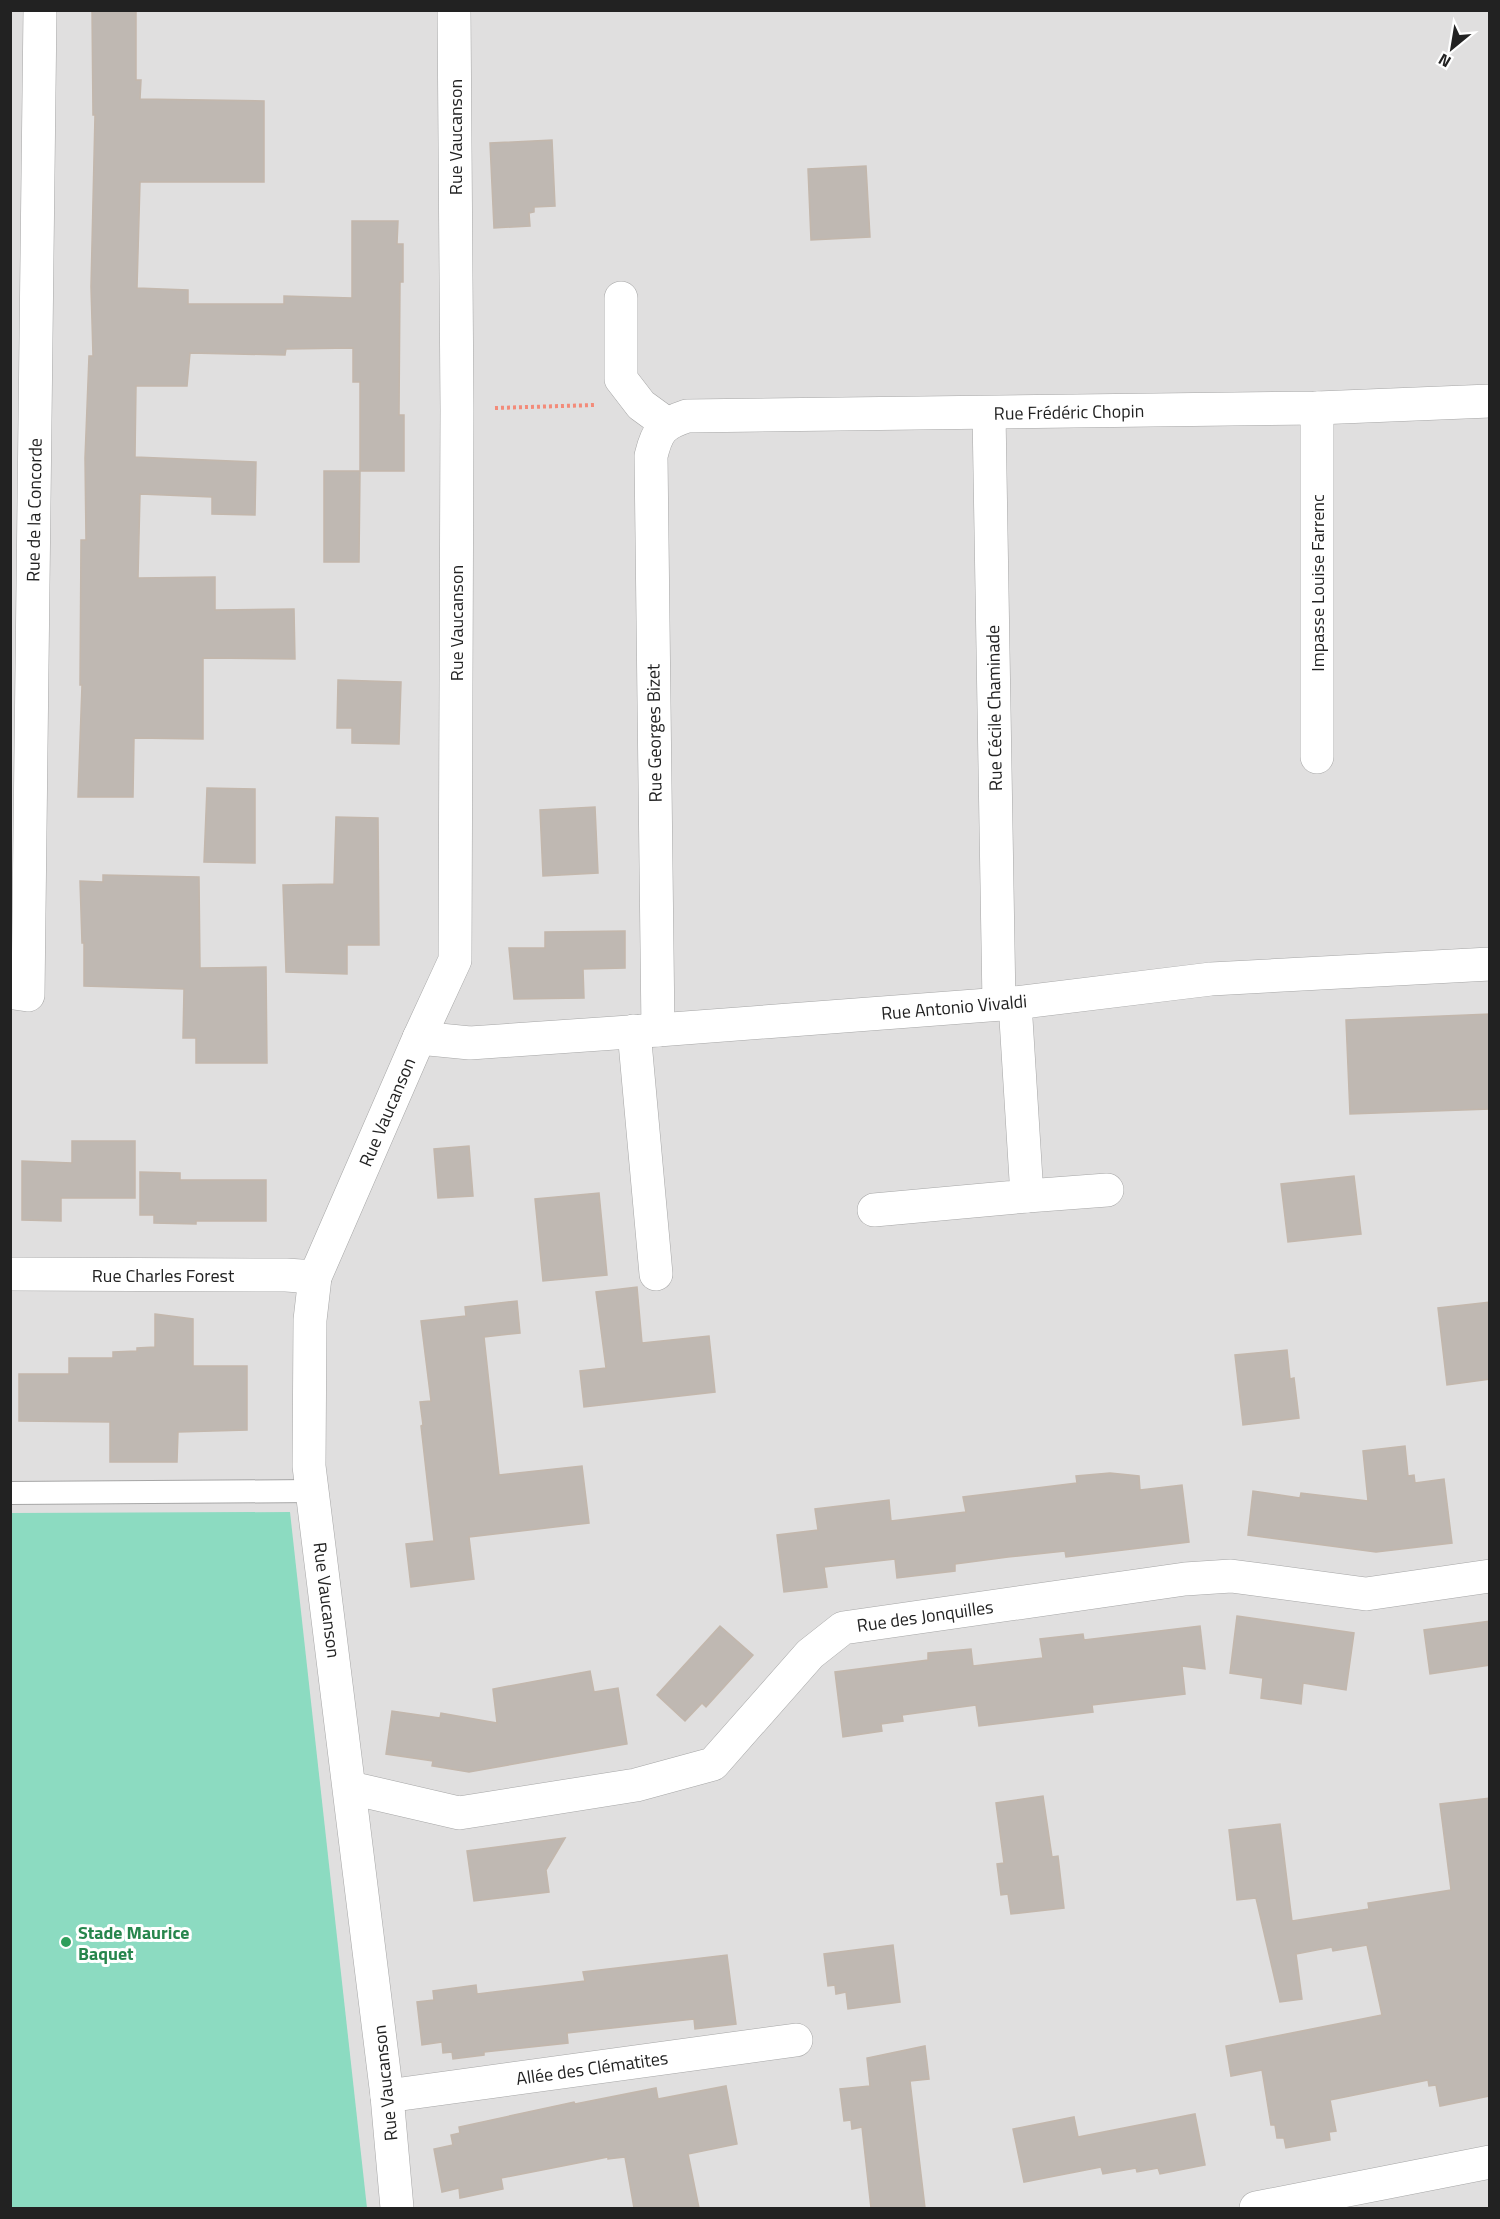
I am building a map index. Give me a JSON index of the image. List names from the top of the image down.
{
  "streets": {
    "street": [
      "Rue Vaucanson",
      "Rue Frédéric Chopin",
      "Rue de la Concorde",
      "Impasse Louise Farrenc",
      "Rue Cécile Chaminade",
      "Rue Georges Bizet",
      "Rue Antonio Vivaldi",
      "Rue Charles Forest",
      "Rue des Jonquilles",
      "Allée des Clématites"
    ]
  },
  "crossings": [
    ["Rue Vaucanson", "Rue Antonio Vivaldi"],
    ["Rue Vaucanson", "Rue Charles Forest"],
    ["Rue Vaucanson", "Rue des Jonquilles"],
    ["Rue Vaucanson", "Allée des Clématites"],
    ["Rue Frédéric Chopin", "Impasse Louise Farrenc"],
    ["Rue Frédéric Chopin", "Rue Cécile Chaminade"],
    ["Rue Frédéric Chopin", "Rue Georges Bizet"],
    ["Rue Cécile Chaminade", "Rue Antonio Vivaldi"],
    ["Rue Georges Bizet", "Rue Antonio Vivaldi"]
  ],
  "places": ["Stade Maurice Baquet"],
  "north": "bottom left"
}
